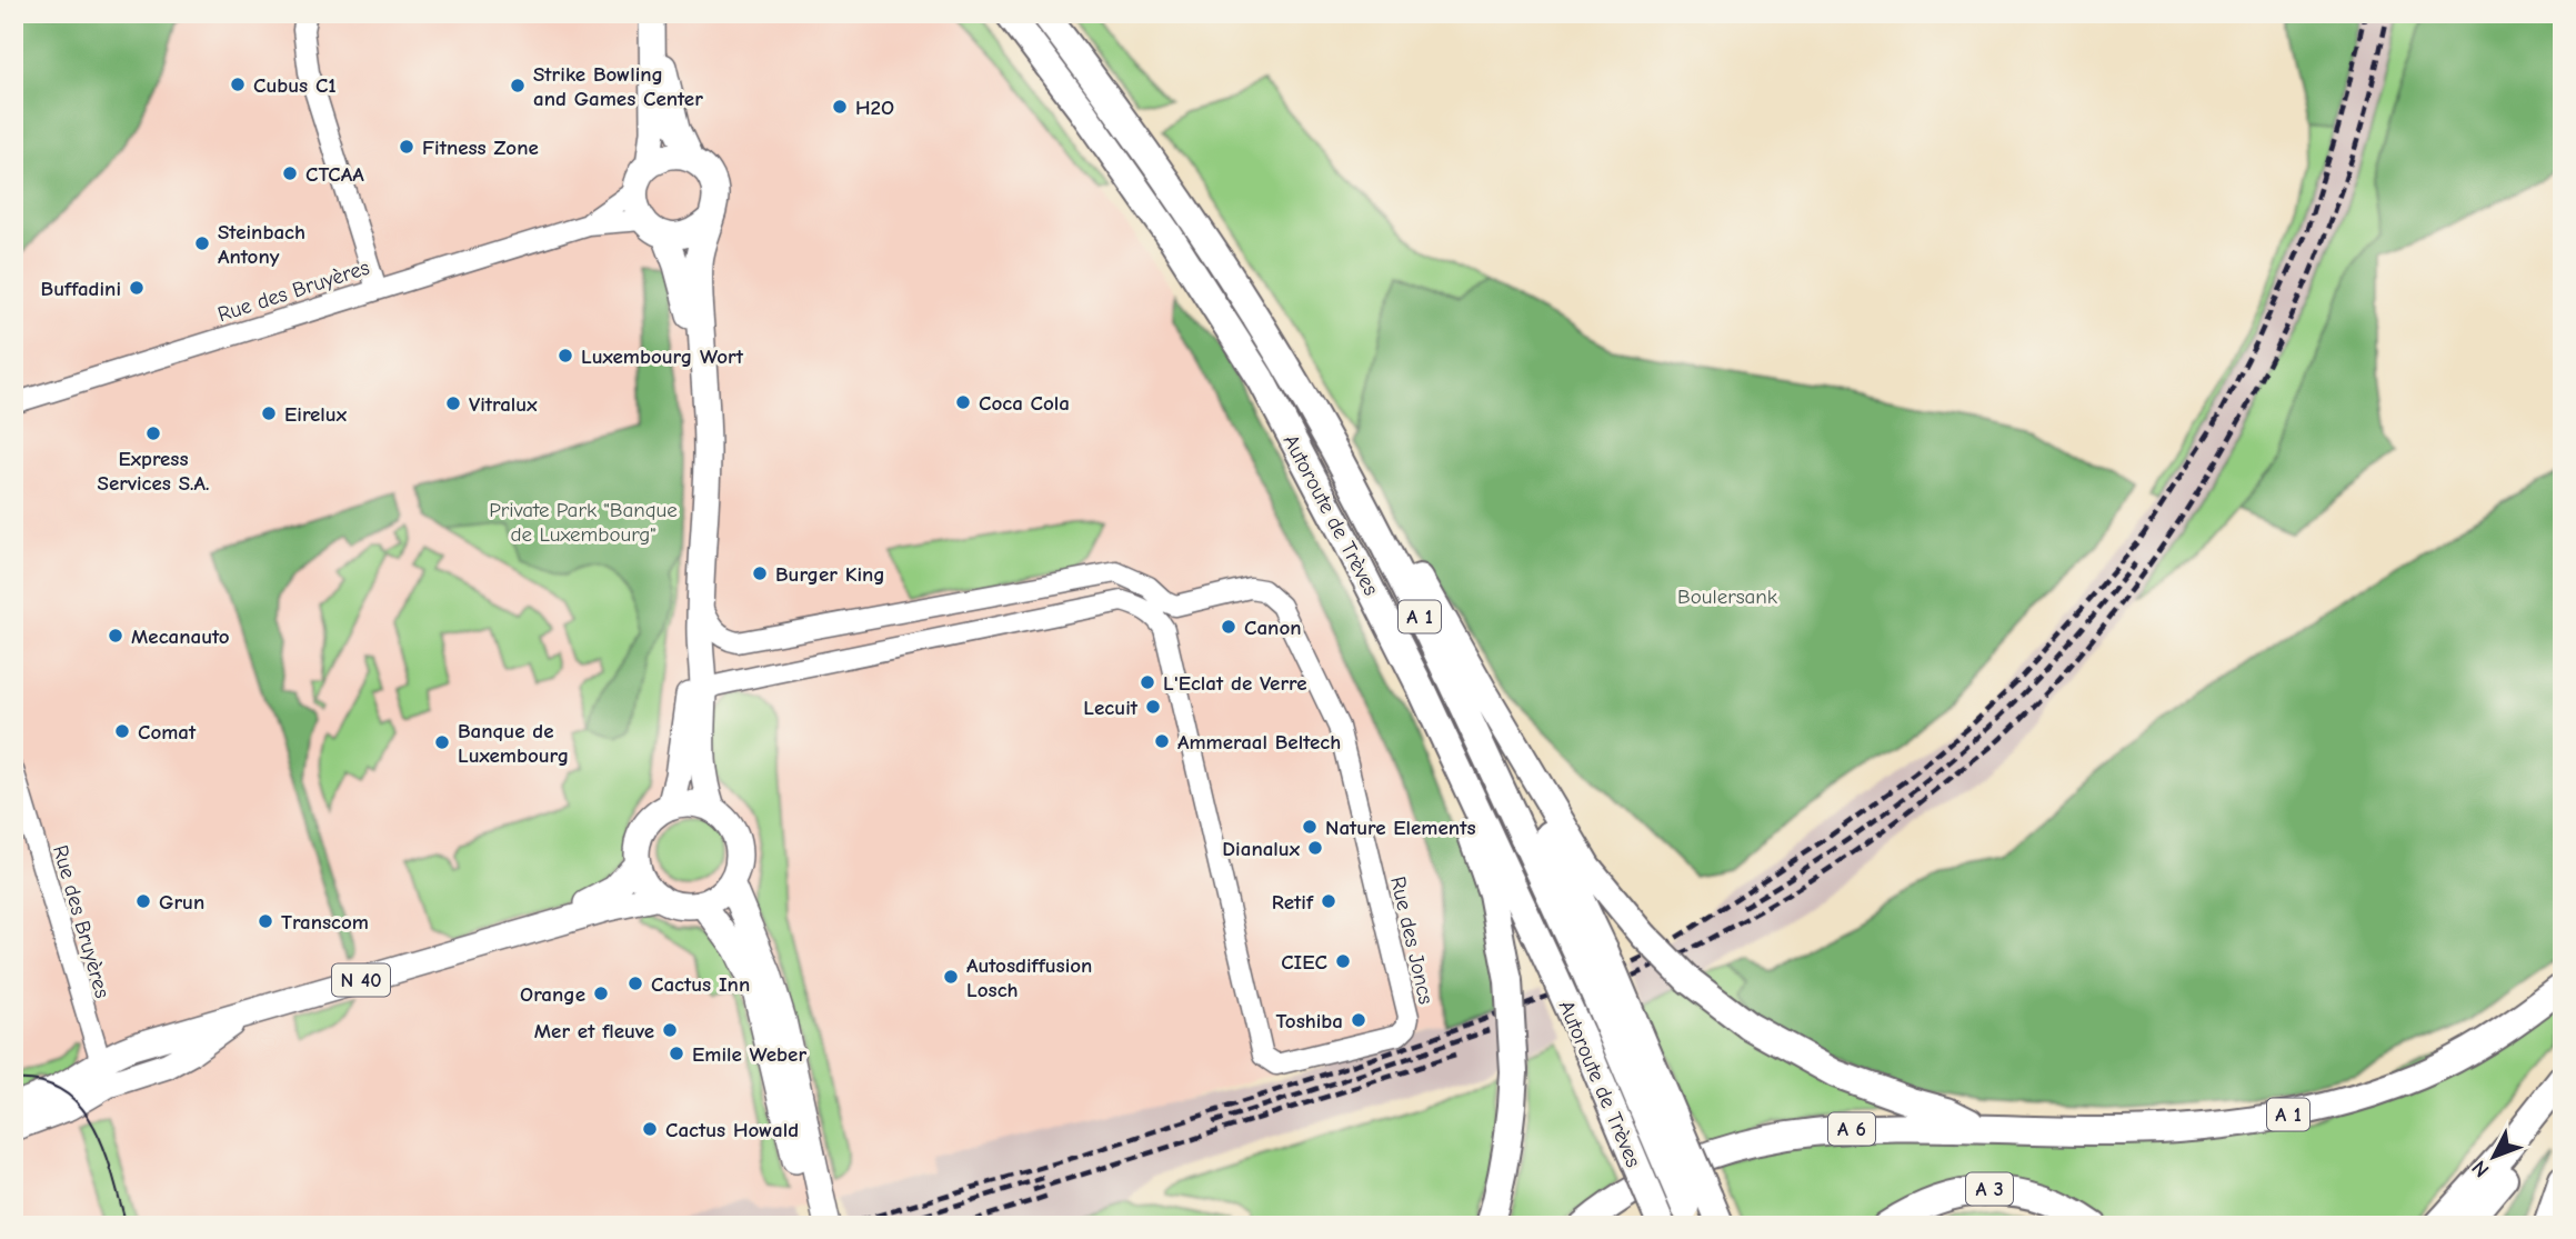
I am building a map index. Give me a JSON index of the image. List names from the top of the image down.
{
  "streets": {
    "highway": [
      "Autoroute de Trèves",
      "A 1",
      "A 6",
      "A 3"
    ],
    "main road": ["N 40"],
    "street": ["Rue des Bruyères", "Rue des Joncs"]
  },
  "crossings": [
    ["Rue des Bruyères", "N 40"],
    ["Autoroute de Trèves", "A 1"],
    ["A 1", "A 6"]
  ],
  "parks": ["Private Park \"Banque de Luxembourg\"", "Boulersank"],
  "places": [
    "Cubus C1",
    "Strike Bowling and Games Center",
    "H2O",
    "Fitness Zone",
    "CTCAA",
    "Steinbach Antony",
    "Buffadini",
    "Luxembourg Wort",
    "Coca Cola",
    "Vitralux",
    "Eirelux",
    "Express Services S.A.",
    "Burger King",
    "Canon",
    "Mecanauto",
    "L'Eclat de Verre",
    "Lecuit",
    "Comat",
    "Ammeraal Beltech",
    "Banque de Luxembourg",
    "Nature Elements",
    "Dianalux",
    "Grun",
    "Retif",
    "Transcom",
    "CIEC",
    "Autosdiffusion Losch",
    "Cactus Inn",
    "Orange",
    "Toshiba",
    "Mer et fleuve",
    "Emile Weber",
    "Cactus Howald"
  ],
  "north": "bottom left"
}
